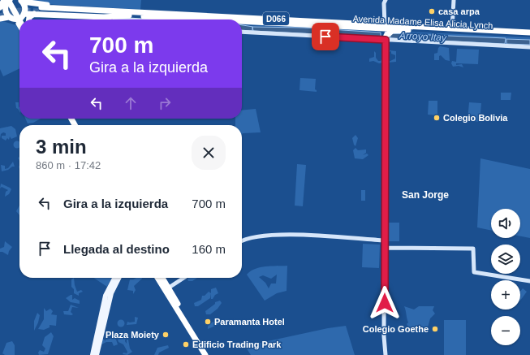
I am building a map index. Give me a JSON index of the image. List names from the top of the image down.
{
  "streets": {
    "highway": ["D066", "Avenida Madame Elisa Alicia Lynch"]
  },
  "districts": ["San Jorge"],
  "water": ["Arroyo Itay"],
  "places": [
    "casa arpa",
    "Colegio Bolivia",
    "Paramanta Hotel",
    "Colegio Goethe",
    "Plaza Moiety",
    "Edificio Trading Park"
  ],
  "page": {
    "turn": ["700 m", "Gira a la izquierda"],
    "heading": ["3 min", "860 m · 17:42"],
    "list": [
      {
        "name": "Gira a la izquierda",
        "value": "700 m"
      },
      {
        "name": "Llegada al destino",
        "value": "160 m"
      }
    ],
    "map_buttons": ["+", "−"]
  }
}
